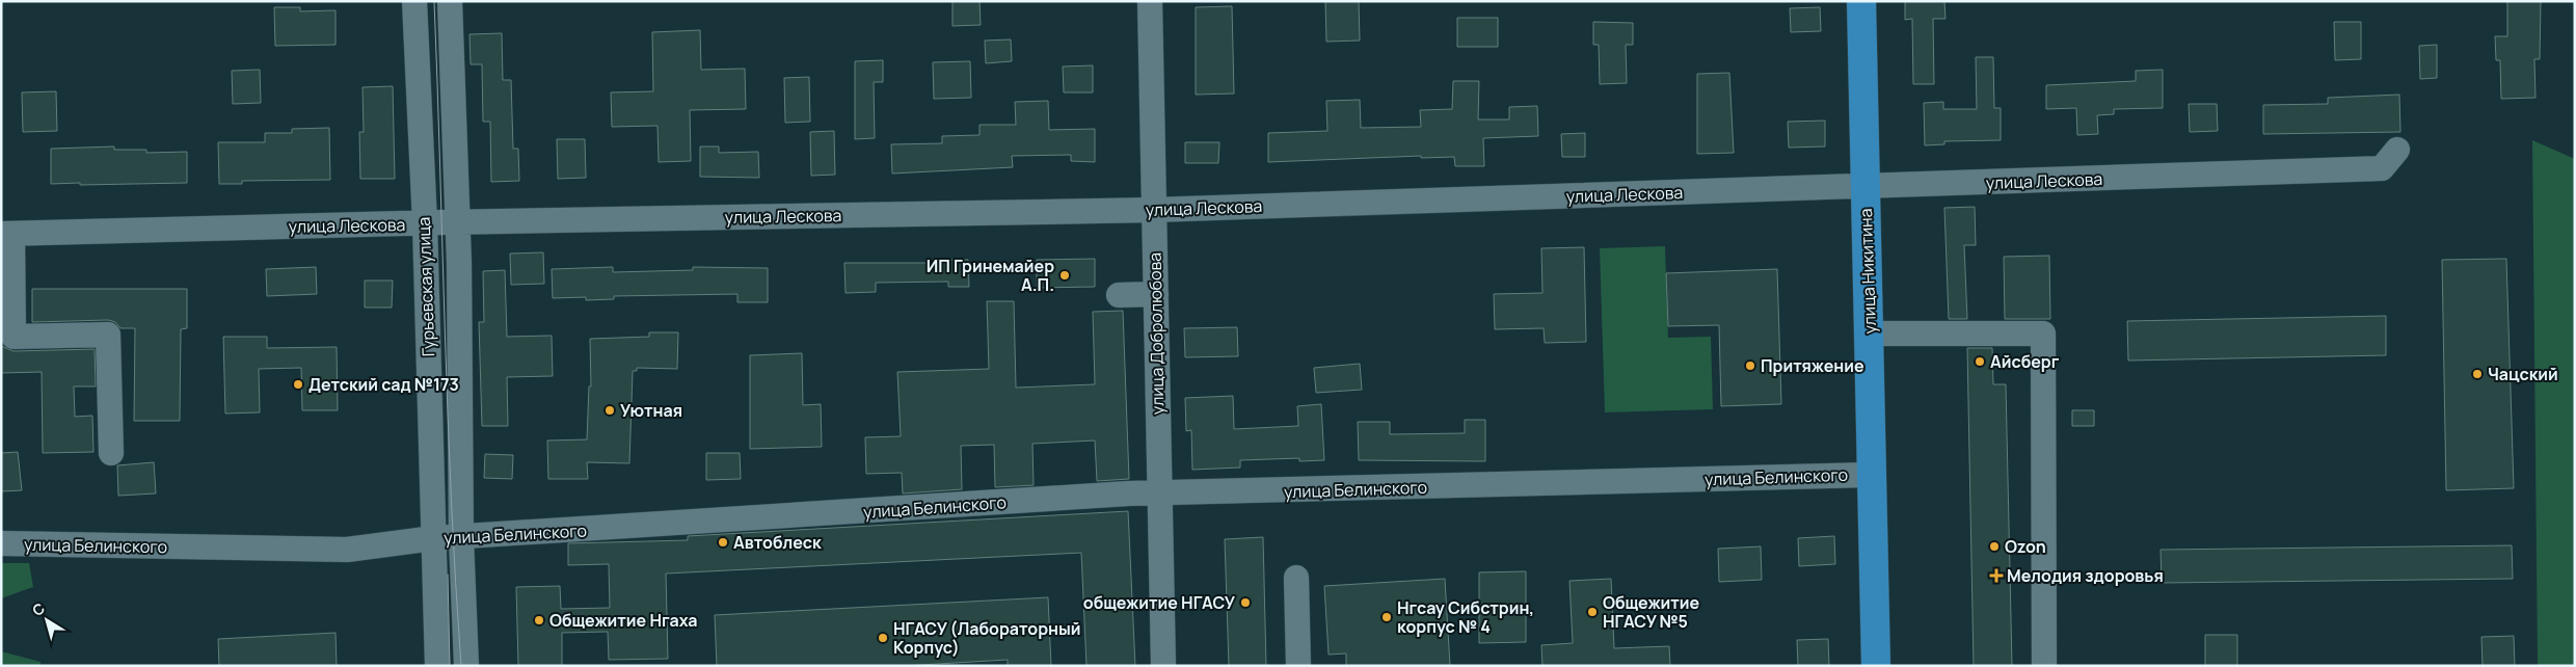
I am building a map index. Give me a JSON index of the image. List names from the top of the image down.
{
  "streets": {
    "main road": ["улица Никитина"],
    "street": [
      "улица Лескова",
      "Гурьевская улица",
      "улица Добролюбова",
      "улица Белинского"
    ]
  },
  "crossings": [
    ["улица Лескова", "улица Никитина"],
    ["улица Лескова", "Гурьевская улица"],
    ["улица Лескова", "улица Добролюбова"],
    ["улица Никитина", "улица Белинского"],
    ["Гурьевская улица", "улица Белинского"],
    ["улица Добролюбова", "улица Белинского"]
  ],
  "places": {
    "other": [
      "ИП Гринемайер А.П.",
      "Айсберг",
      "Притяжение",
      "Чацский",
      "Детский сад №173",
      "Уютная",
      "Автоблеск",
      "Ozon",
      "общежитие НГАСУ",
      "Общежитие НГАСУ №5",
      "Нгсау Сибстрин, корпус № 4",
      "Общежитие Нгаха",
      "НГАСУ (Лабораторный Корпус)"
    ],
    "health": ["Мелодия здоровья"]
  },
  "north": "top left"
}
